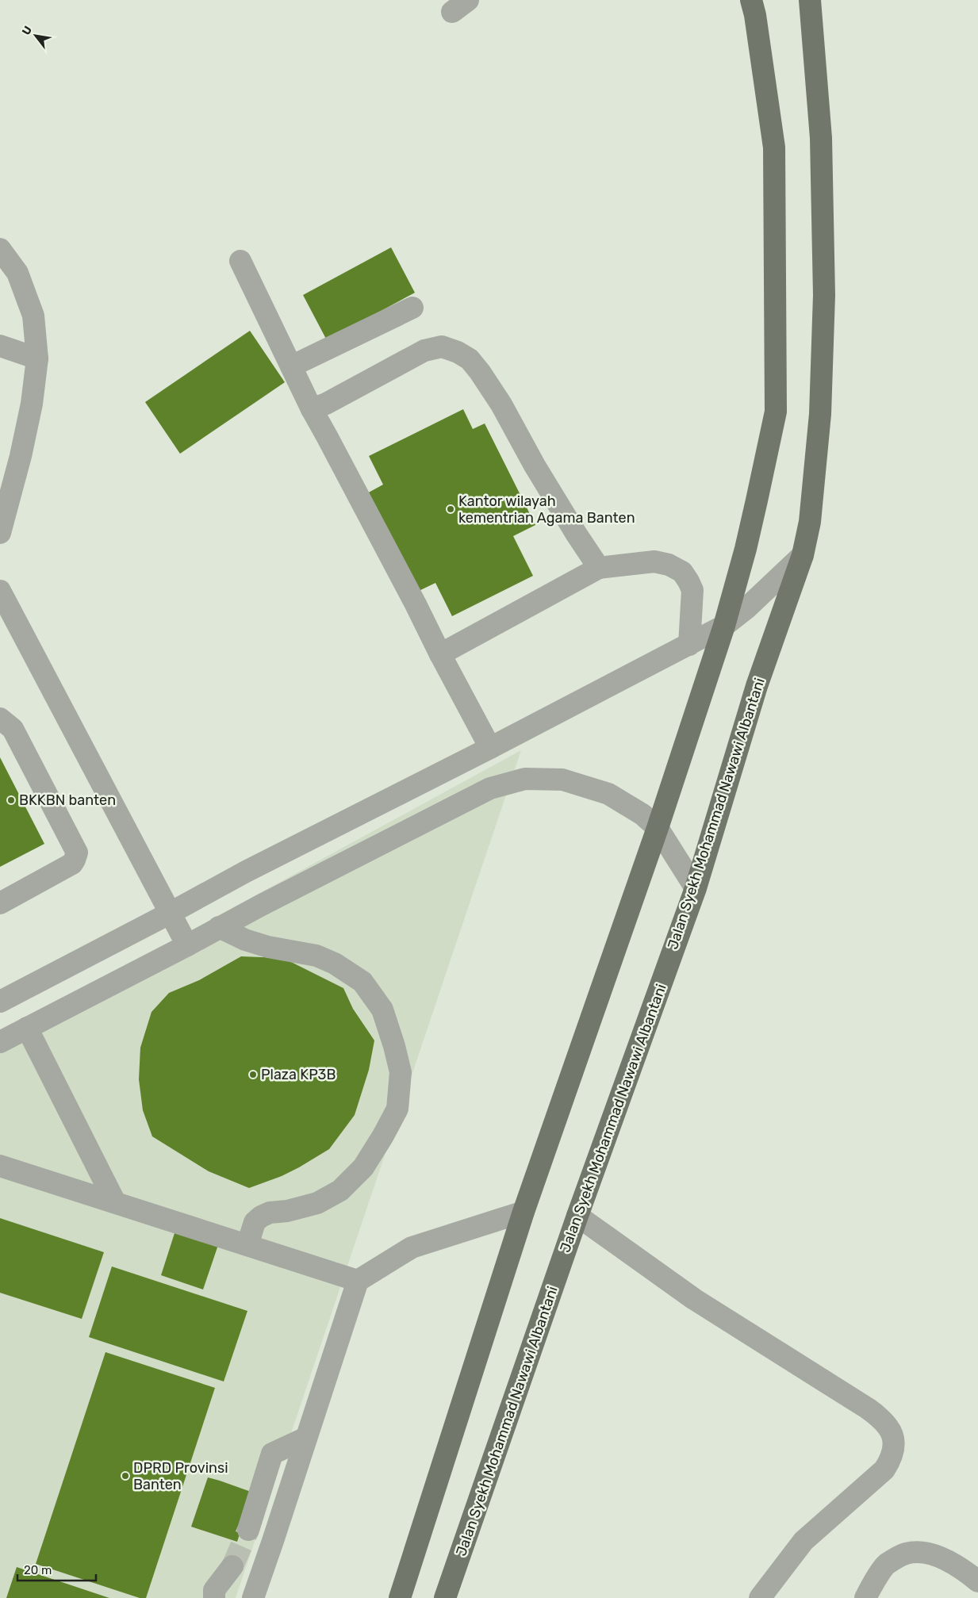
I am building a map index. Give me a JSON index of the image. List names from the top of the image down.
{
  "streets": {
    "main road": ["Jalan Syekh Mohammad Nawawi Albantani"]
  },
  "places": [
    "Kantor wilayah kementrian Agama Banten",
    "BKKBN banten",
    "Plaza KP3B",
    "DPRD Provinsi Banten"
  ],
  "scale_bar": "20 m",
  "north": "top left"
}
